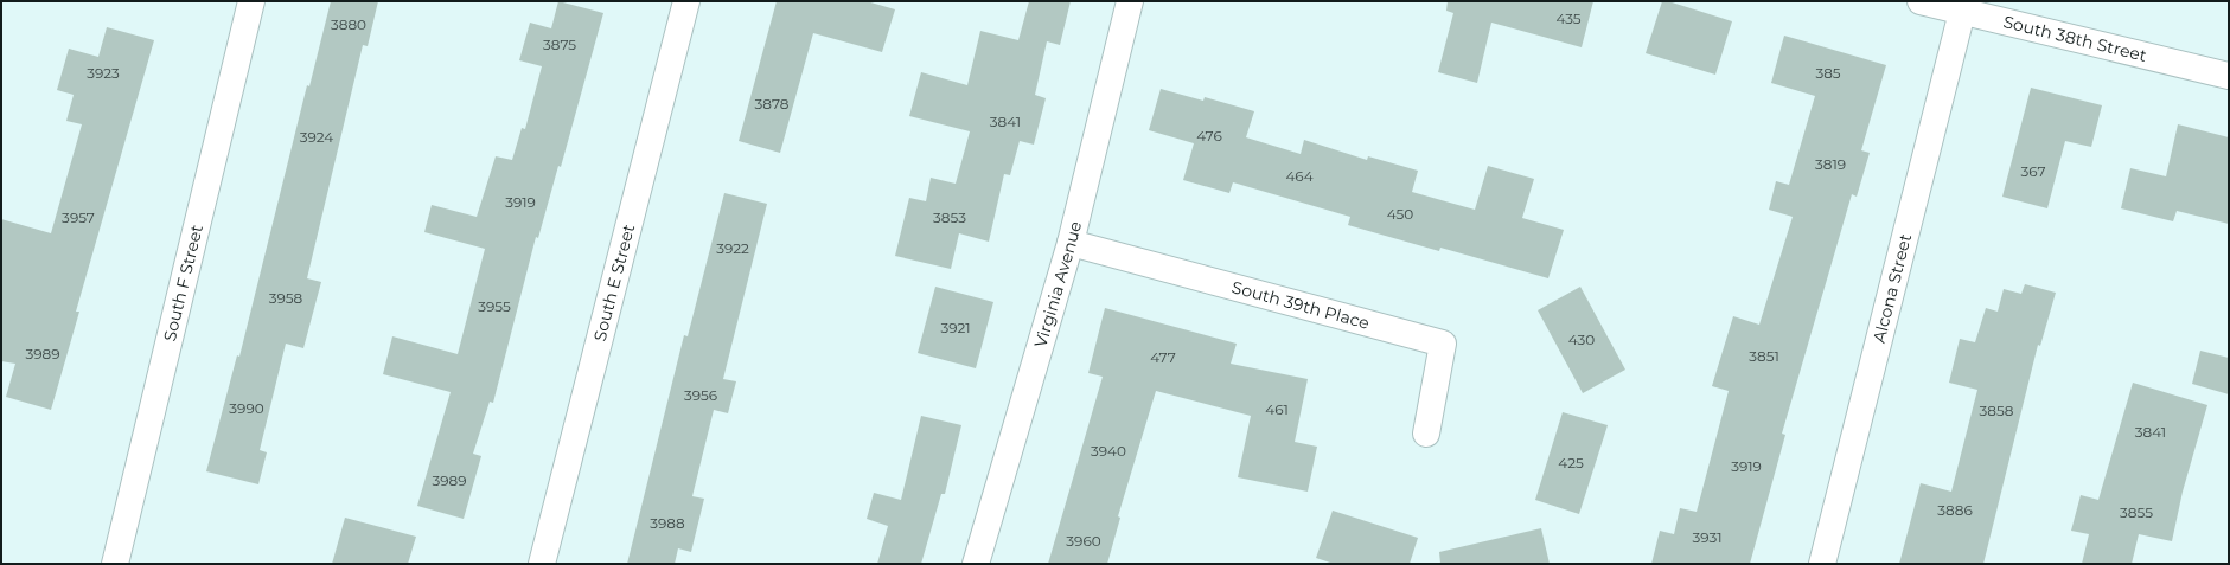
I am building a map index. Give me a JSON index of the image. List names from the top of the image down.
{
  "streets": {
    "street": [
      "South 38th Street",
      "South F Street",
      "South E Street",
      "Virginia Avenue",
      "Alcona Street",
      "South 39th Place"
    ]
  },
  "crossings": [
    ["South 38th Street", "Alcona Street"],
    ["Virginia Avenue", "South 39th Place"]
  ],
  "house_numbers": [
    "435",
    "3880",
    "3875",
    "3923",
    "385",
    "3878",
    "3841",
    "476",
    "3924",
    "3819",
    "367",
    "464",
    "3919",
    "450",
    "3957",
    "3853",
    "3922",
    "3958",
    "3955",
    "3921",
    "430",
    "3989",
    "3851",
    "477",
    "3956",
    "3990",
    "461",
    "3858",
    "3841",
    "3940",
    "425",
    "3919",
    "3989",
    "3886",
    "3855",
    "3988",
    "3931",
    "3960"
  ]
}
